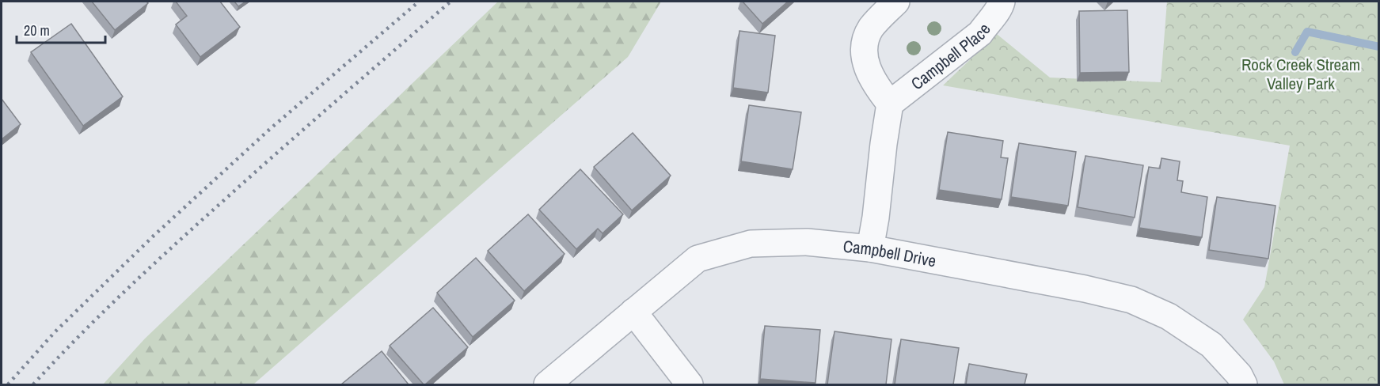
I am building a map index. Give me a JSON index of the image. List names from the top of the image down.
{
  "streets": {
    "street": ["Campbell Place", "Campbell Drive"]
  },
  "parks": ["Rock Creek Stream Valley Park"],
  "scale_bar": "20 m"
}
